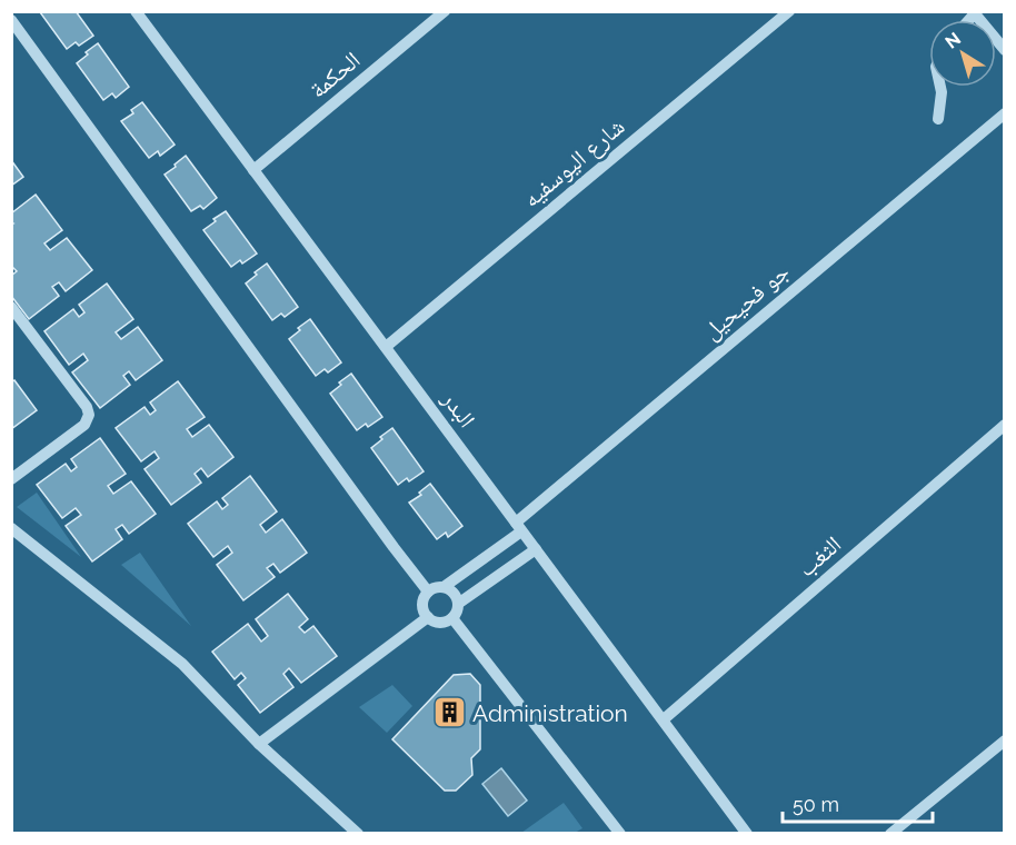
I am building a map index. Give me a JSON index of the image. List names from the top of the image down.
{
  "streets": {
    "street": [
      "الحكمة",
      "شارع اليوسفيه",
      "جو فحيحيل",
      "البدر",
      "الثغب"
    ]
  },
  "crossings": [
    ["الحكمة", "البدر"],
    ["شارع اليوسفيه", "البدر"],
    ["جو فحيحيل", "البدر"],
    ["البدر", "الثغب"]
  ],
  "places": {
    "building": ["Administration"]
  },
  "scale_bar": "50 m",
  "north": "top left"
}
